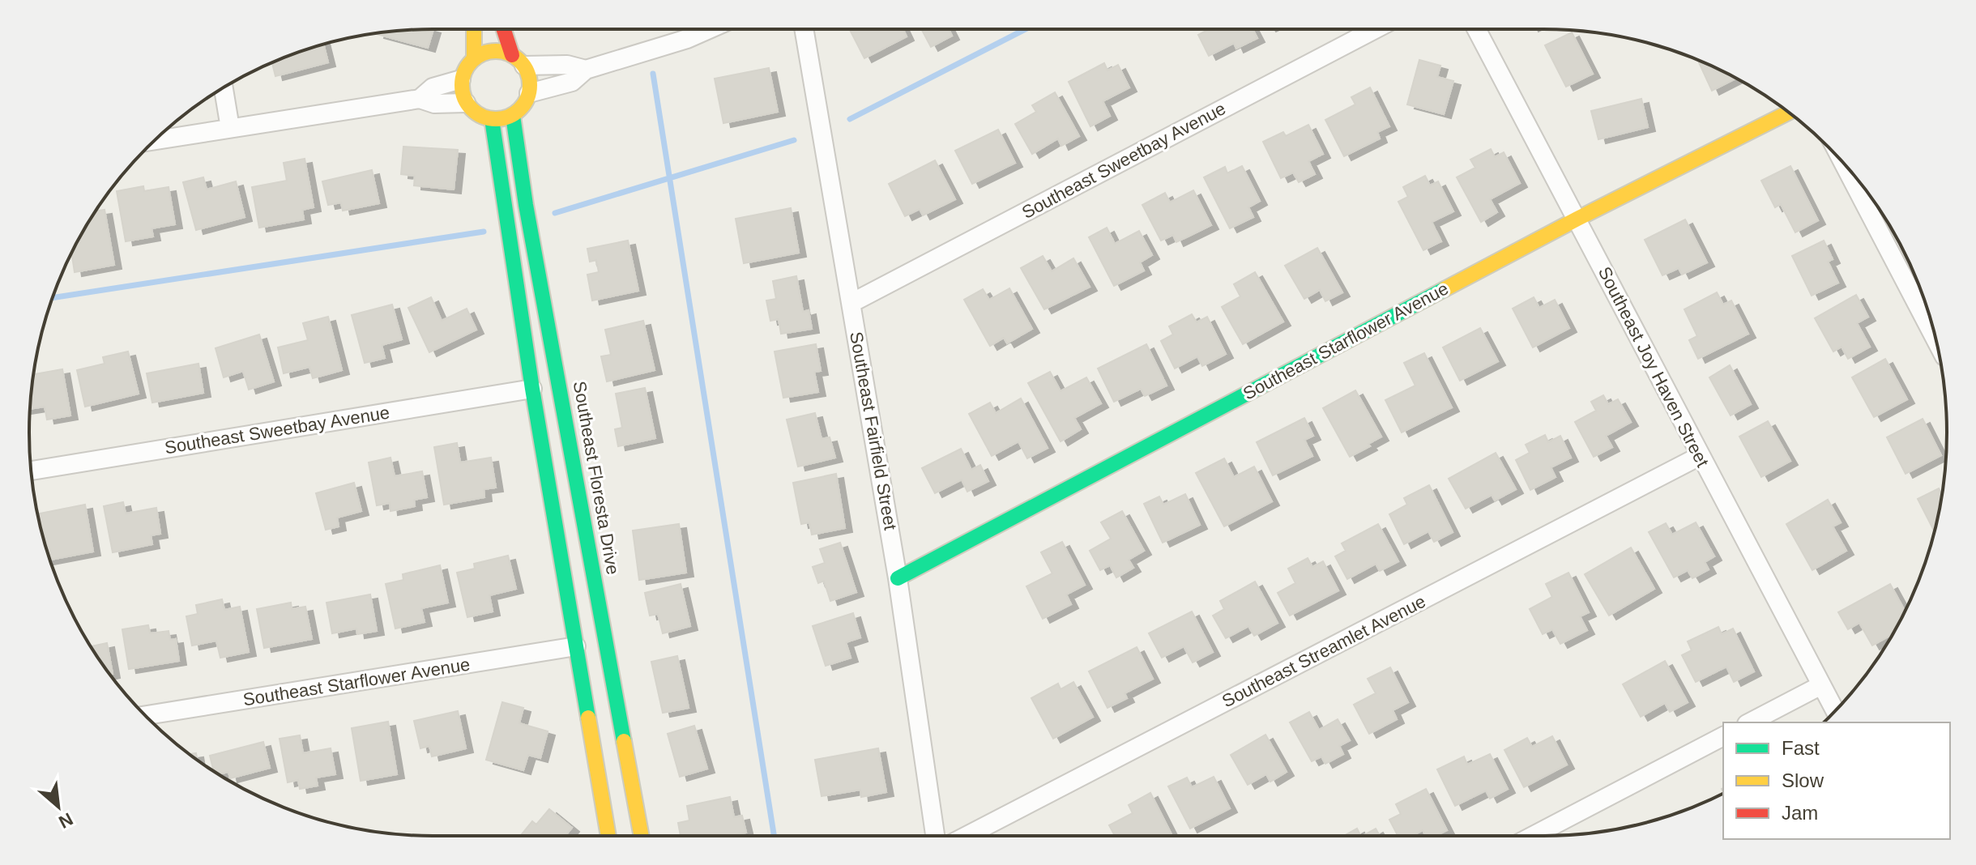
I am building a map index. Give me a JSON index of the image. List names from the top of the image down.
{
  "streets": {
    "street": [
      "Southeast Sweetbay Avenue",
      "Southeast Starflower Avenue",
      "Southeast Joy Haven Street",
      "Southeast Fairfield Street",
      "Southeast Floresta Drive",
      "Southeast Streamlet Avenue"
    ]
  },
  "crossings": [
    ["Southeast Sweetbay Avenue", "Southeast Fairfield Street"],
    ["Southeast Starflower Avenue", "Southeast Joy Haven Street"],
    ["Southeast Starflower Avenue", "Southeast Fairfield Street"],
    ["Southeast Joy Haven Street", "Southeast Streamlet Avenue"]
  ],
  "legend": ["Fast", "Slow", "Jam"],
  "north": "bottom right"
}
